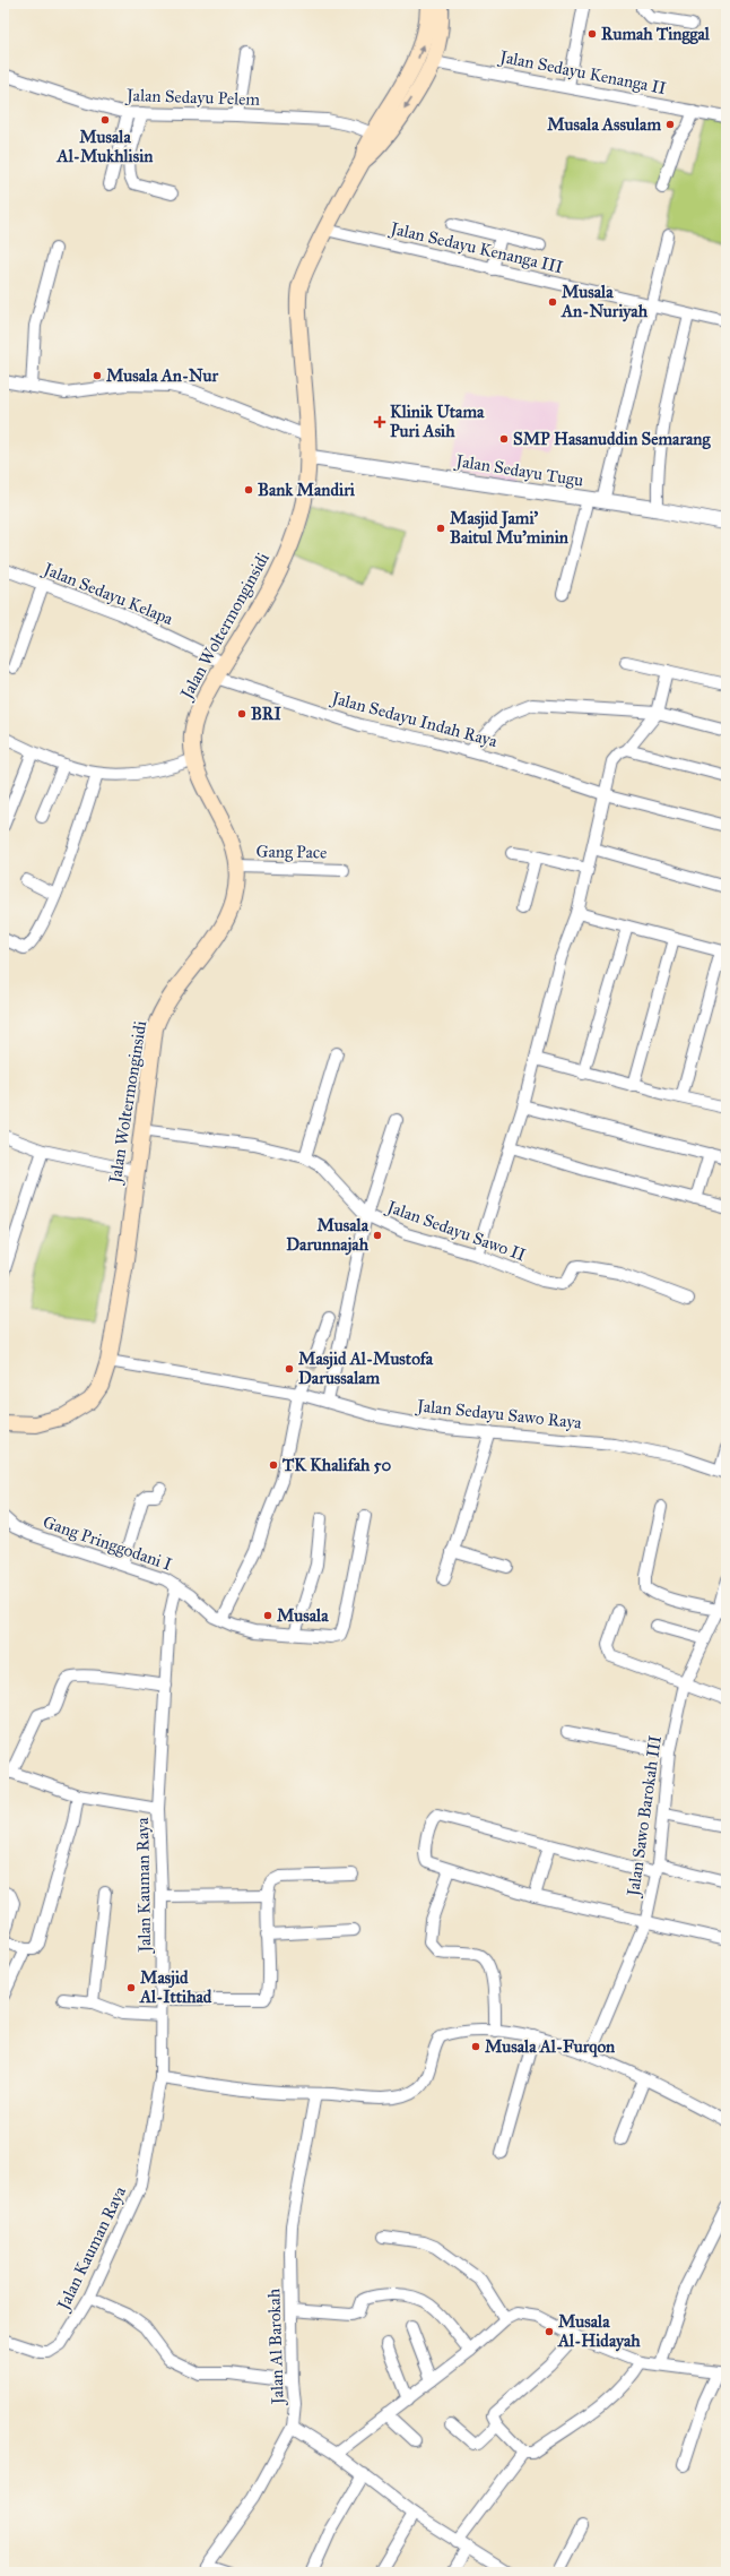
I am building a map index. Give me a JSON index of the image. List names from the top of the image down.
{
  "streets": {
    "main road": ["Jalan Woltermonginsidi"],
    "street": [
      "Jalan Sedayu Kenanga II",
      "Jalan Sedayu Pelem",
      "Jalan Sedayu Kenanga III",
      "Jalan Sedayu Tugu",
      "Jalan Sedayu Kelapa",
      "Jalan Sedayu Indah Raya",
      "Gang Pace",
      "Jalan Sedayu Sawo II",
      "Jalan Sedayu Sawo Raya",
      "Gang Pringgodani I",
      "Jalan Sawo Barokah III",
      "Jalan Kauman Raya",
      "Jalan Al Barokah"
    ]
  },
  "crossings": [
    ["Jalan Sedayu Kenanga II", "Jalan Woltermonginsidi"],
    ["Jalan Sedayu Pelem", "Jalan Woltermonginsidi"],
    ["Jalan Sedayu Kenanga III", "Jalan Woltermonginsidi"],
    ["Jalan Sedayu Tugu", "Jalan Woltermonginsidi"],
    ["Jalan Sedayu Kelapa", "Jalan Woltermonginsidi"],
    ["Jalan Sedayu Kelapa", "Jalan Sedayu Indah Raya"],
    ["Jalan Woltermonginsidi", "Jalan Sedayu Indah Raya"],
    ["Jalan Woltermonginsidi", "Gang Pace"],
    ["Jalan Woltermonginsidi", "Jalan Sedayu Sawo II"],
    ["Jalan Woltermonginsidi", "Jalan Sedayu Sawo Raya"],
    ["Gang Pringgodani I", "Jalan Kauman Raya"]
  ],
  "places": {
    "other": [
      "Rumah Tinggal",
      "Musala Al-Mukhlisin",
      "Musala Assulam",
      "Musala An-Nuriyah",
      "Musala An-Nur",
      "SMP Hasanuddin Semarang",
      "Bank Mandiri",
      "Masjid Jami' Baitul Mu'minin",
      "BRI",
      "Musala Darunnajah",
      "Masjid Al-Mustofa Darussalam",
      "TK Khalifah 50",
      "Musala",
      "Masjid Al-Ittihad",
      "Musala Al-Furqon",
      "Musala Al-Hidayah"
    ],
    "health": ["Klinik Utama Puri Asih"]
  }
}
